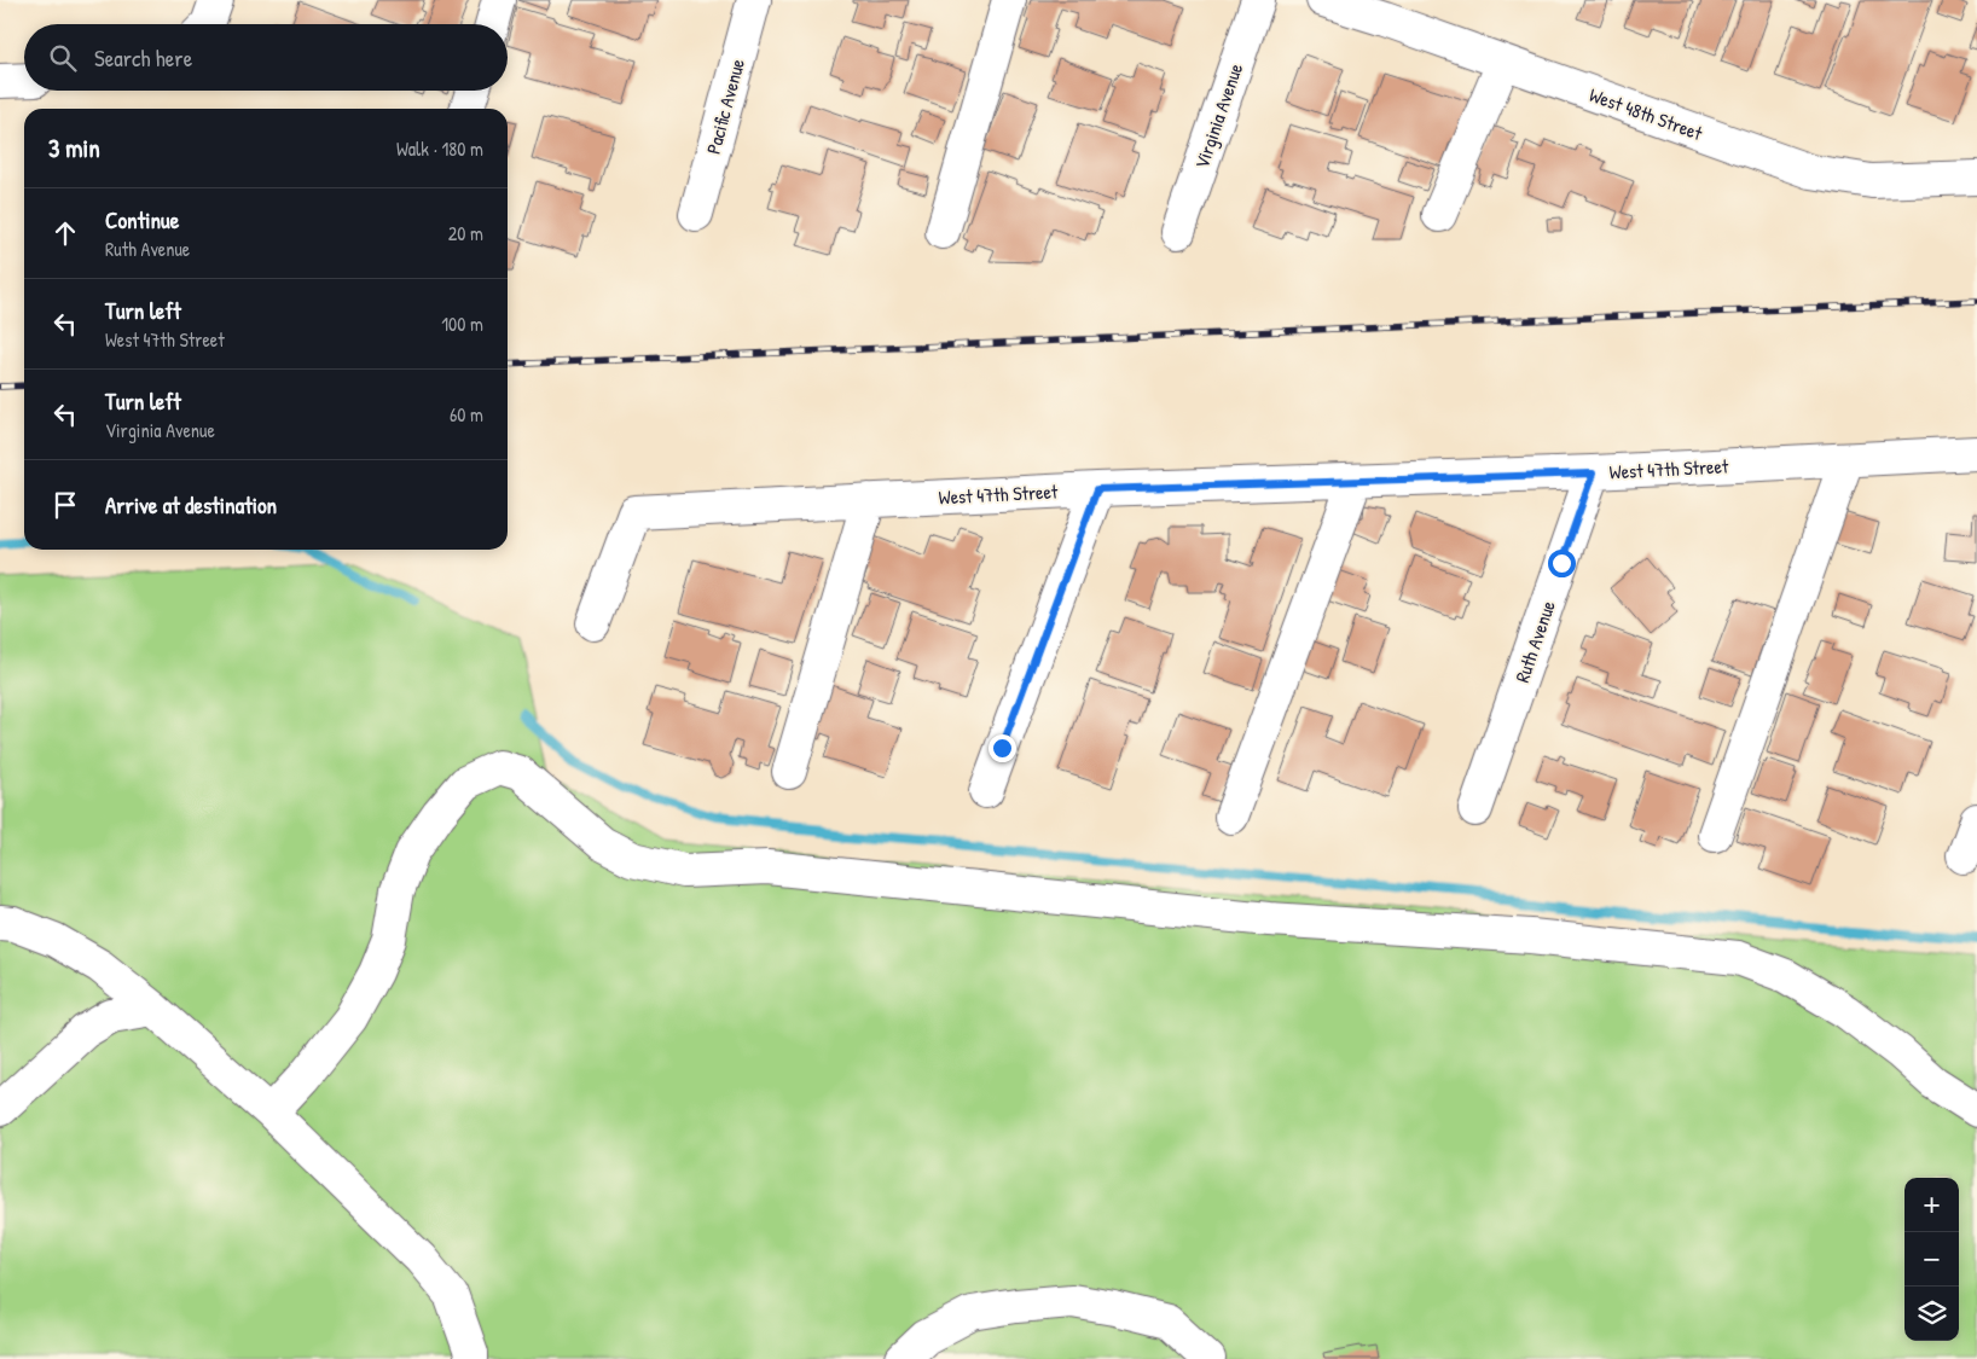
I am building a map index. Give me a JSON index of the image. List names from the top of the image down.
{
  "streets": {
    "street": [
      "Pacific Avenue",
      "West 48th Street",
      "Virginia Avenue",
      "West 47th Street",
      "Ruth Avenue"
    ]
  },
  "crossings": [
    ["West 47th Street", "Ruth Avenue"]
  ],
  "page": {
    "search": "Search here",
    "heading": ["3 min", "Walk · 180 m"],
    "list": [
      ["Continue", "Ruth Avenue", "20 m"],
      ["Turn left", "West 47th Street", "100 m"],
      ["Turn left", "Virginia Avenue", "60 m"],
      "Arrive at destination"
    ],
    "map_buttons": ["+", "−"]
  }
}
